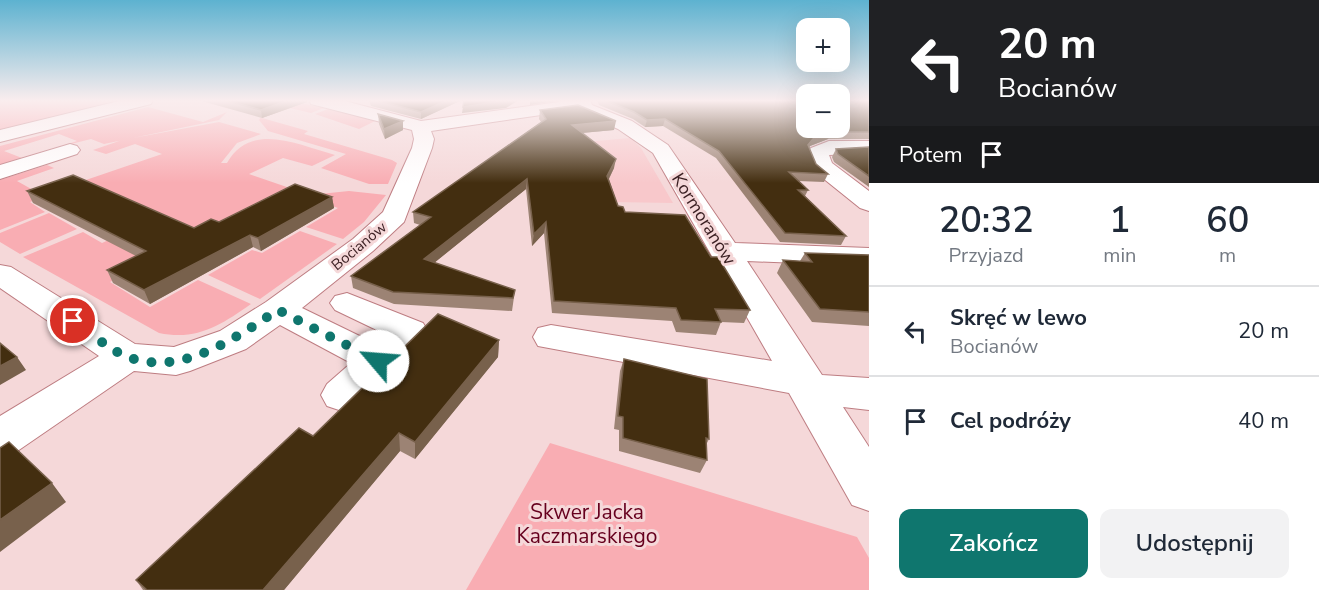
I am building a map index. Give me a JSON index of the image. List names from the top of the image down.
{
  "streets": {
    "street": ["Kormoranów", "Bocianów"]
  },
  "parks": ["Skwer Jacka Kaczmarskiego"],
  "page": {
    "turn": ["20 m", "Bocianów"],
    "map_buttons": ["+", "−"],
    "then": "Potem",
    "eta": [
      "20:32",
      "Przyjazd",
      "1",
      "min",
      "60",
      "m"
    ],
    "list": [
      {
        "name": "Skręć w lewo",
        "note": "Bocianów",
        "value": "20 m"
      },
      {
        "name": "Cel podróży",
        "value": "40 m"
      }
    ],
    "buttons": ["Zakończ", "Udostępnij"]
  }
}
